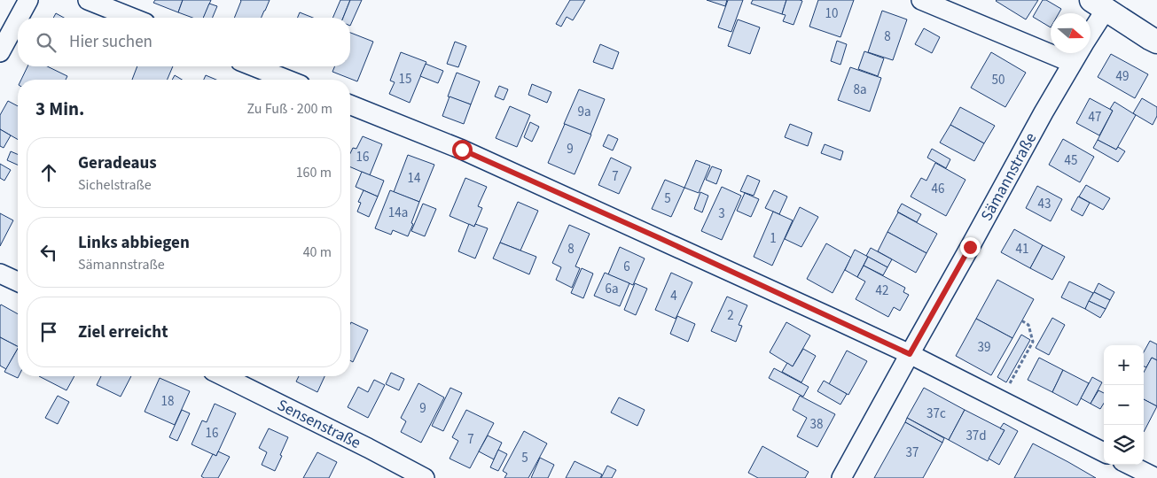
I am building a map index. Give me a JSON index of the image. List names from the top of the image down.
{
  "streets": {
    "street": ["Sämannstraße", "Sensenstraße"]
  },
  "house_numbers": [
    "10",
    "8",
    "49",
    "15",
    "50",
    "8a",
    "9a",
    "47",
    "9",
    "16",
    "45",
    "7",
    "14",
    "46",
    "5",
    "43",
    "14a",
    "3",
    "1",
    "8",
    "41",
    "6",
    "6a",
    "42",
    "4",
    "2",
    "39",
    "18",
    "9",
    "37c",
    "38",
    "16",
    "37d",
    "7",
    "37",
    "5"
  ],
  "north": "right",
  "page": {
    "search": "Hier suchen",
    "heading": ["3 Min.", "Zu Fuß · 200 m"],
    "list": [
      ["Geradeaus", "Sichelstraße", "160 m"],
      ["Links abbiegen", "Sämannstraße", "40 m"],
      "Ziel erreicht"
    ],
    "map_buttons": ["+", "−"]
  }
}
